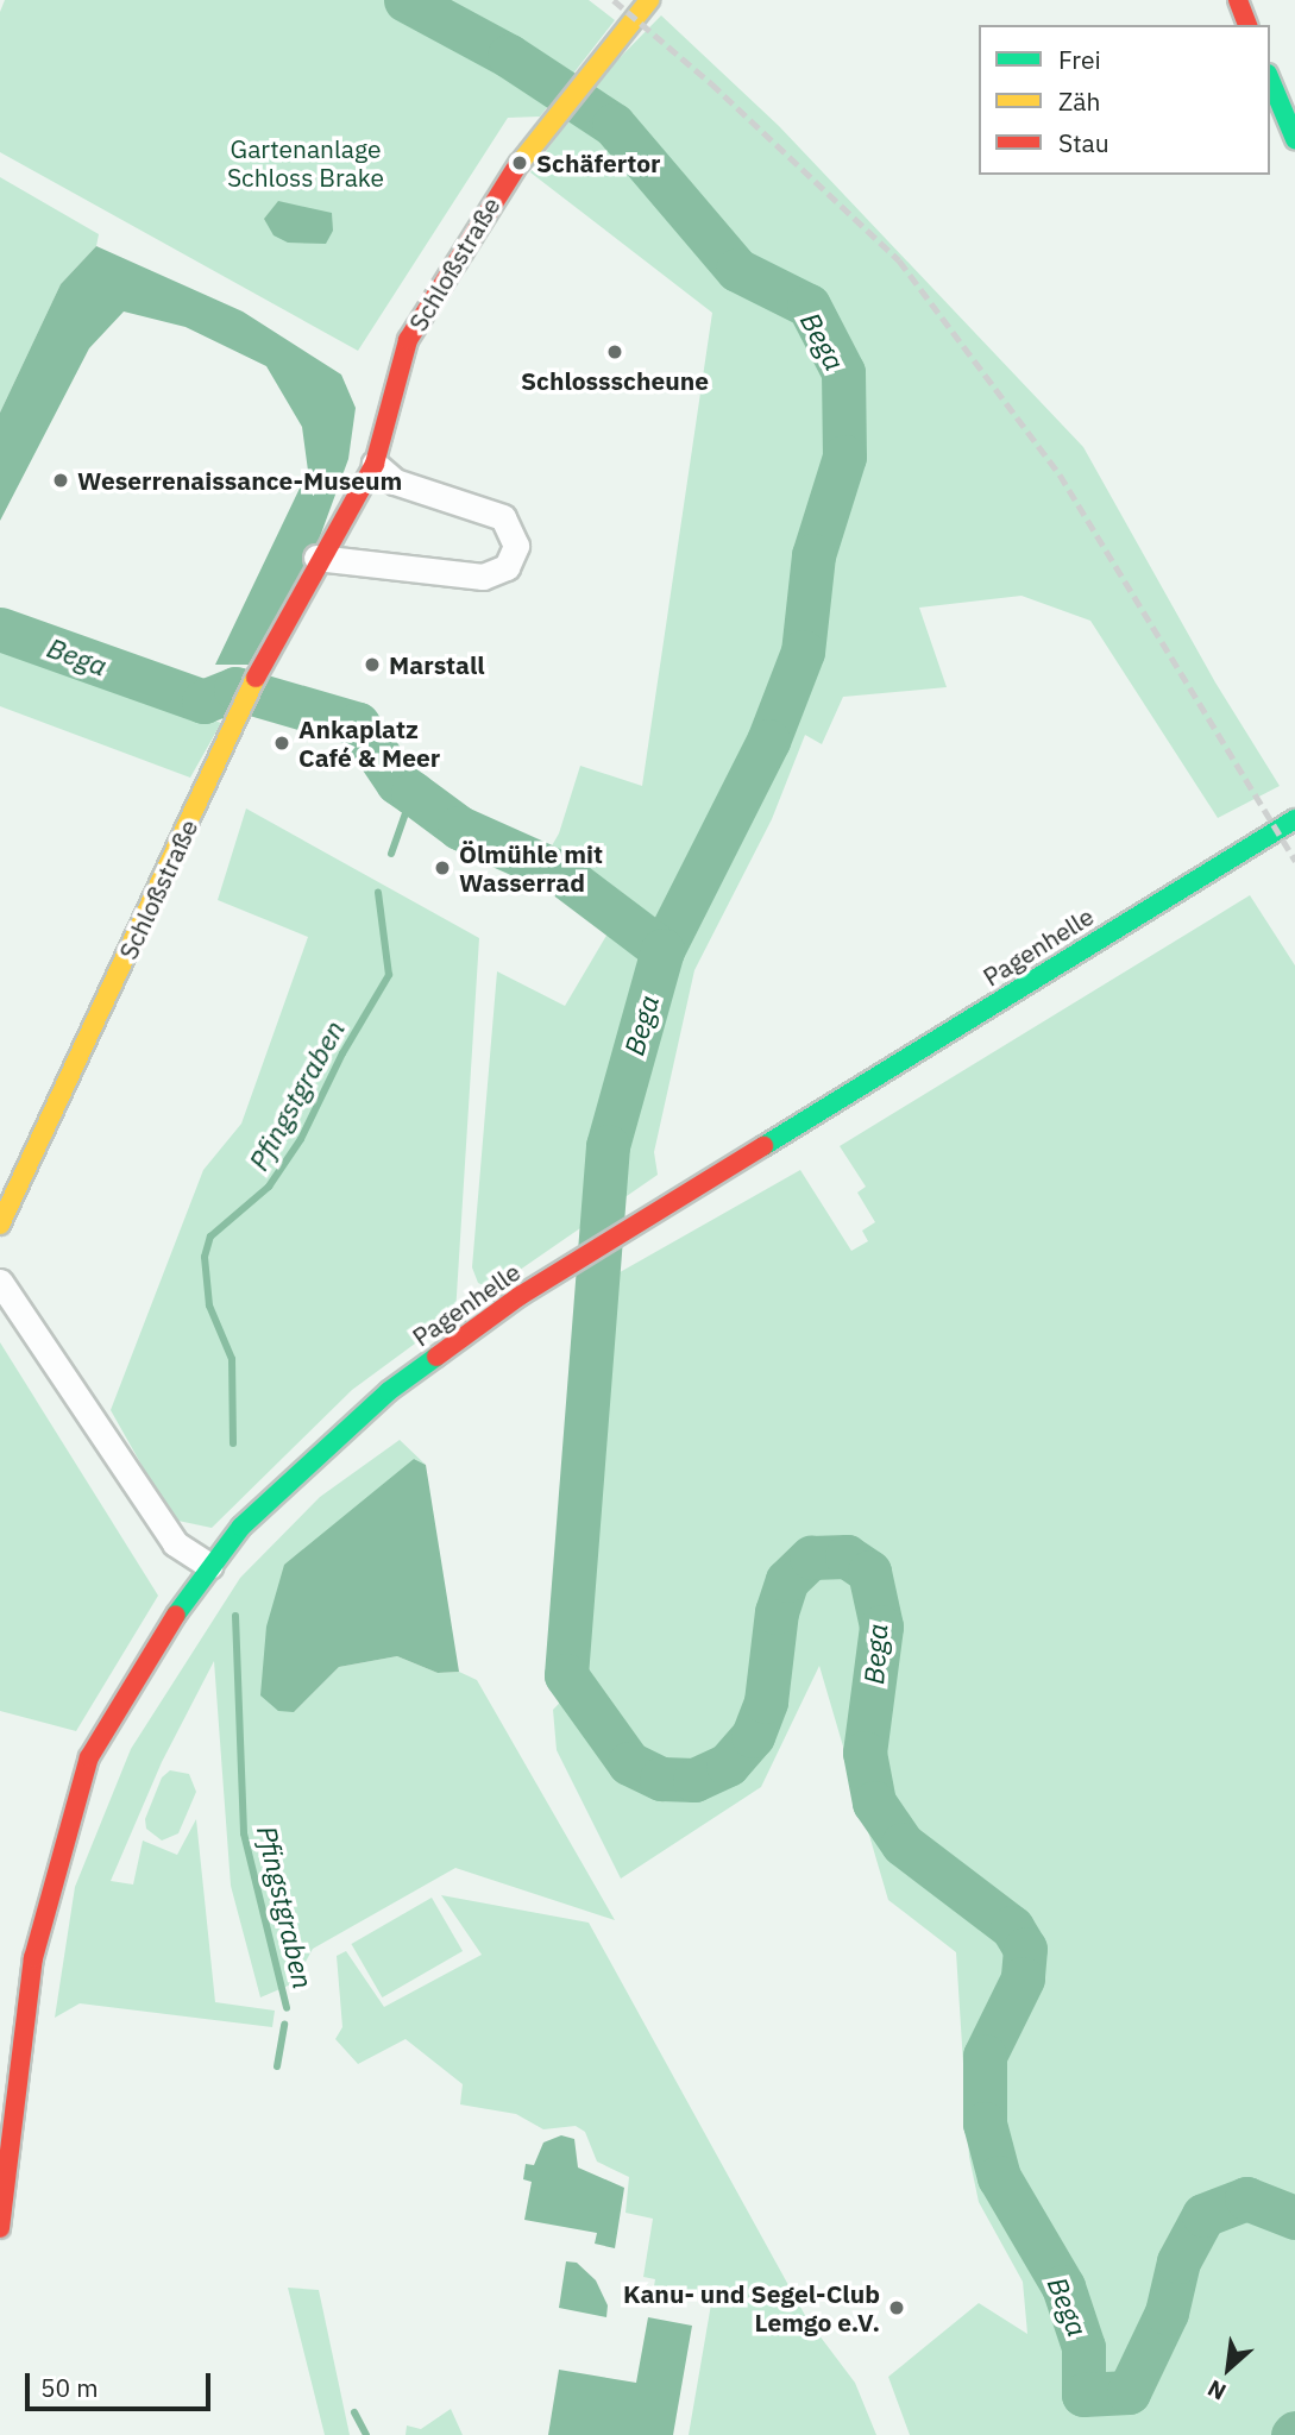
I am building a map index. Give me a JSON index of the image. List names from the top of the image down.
{
  "streets": {
    "main road": ["Schloßstraße", "Pagenhelle"]
  },
  "water": ["Bega", "Pfingstgraben"],
  "parks": ["Gartenanlage Schloss Brake"],
  "places": [
    "Schäfertor",
    "Schlossscheune",
    "Weserrenaissance-Museum",
    "Marstall",
    "Ankaplatz Café & Meer",
    "Ölmühle mit Wasserrad",
    "Kanu- und Segel-Club Lemgo e.V."
  ],
  "legend": ["Frei", "Zäh", "Stau"],
  "scale_bar": "50 m",
  "north": "bottom left"
}
